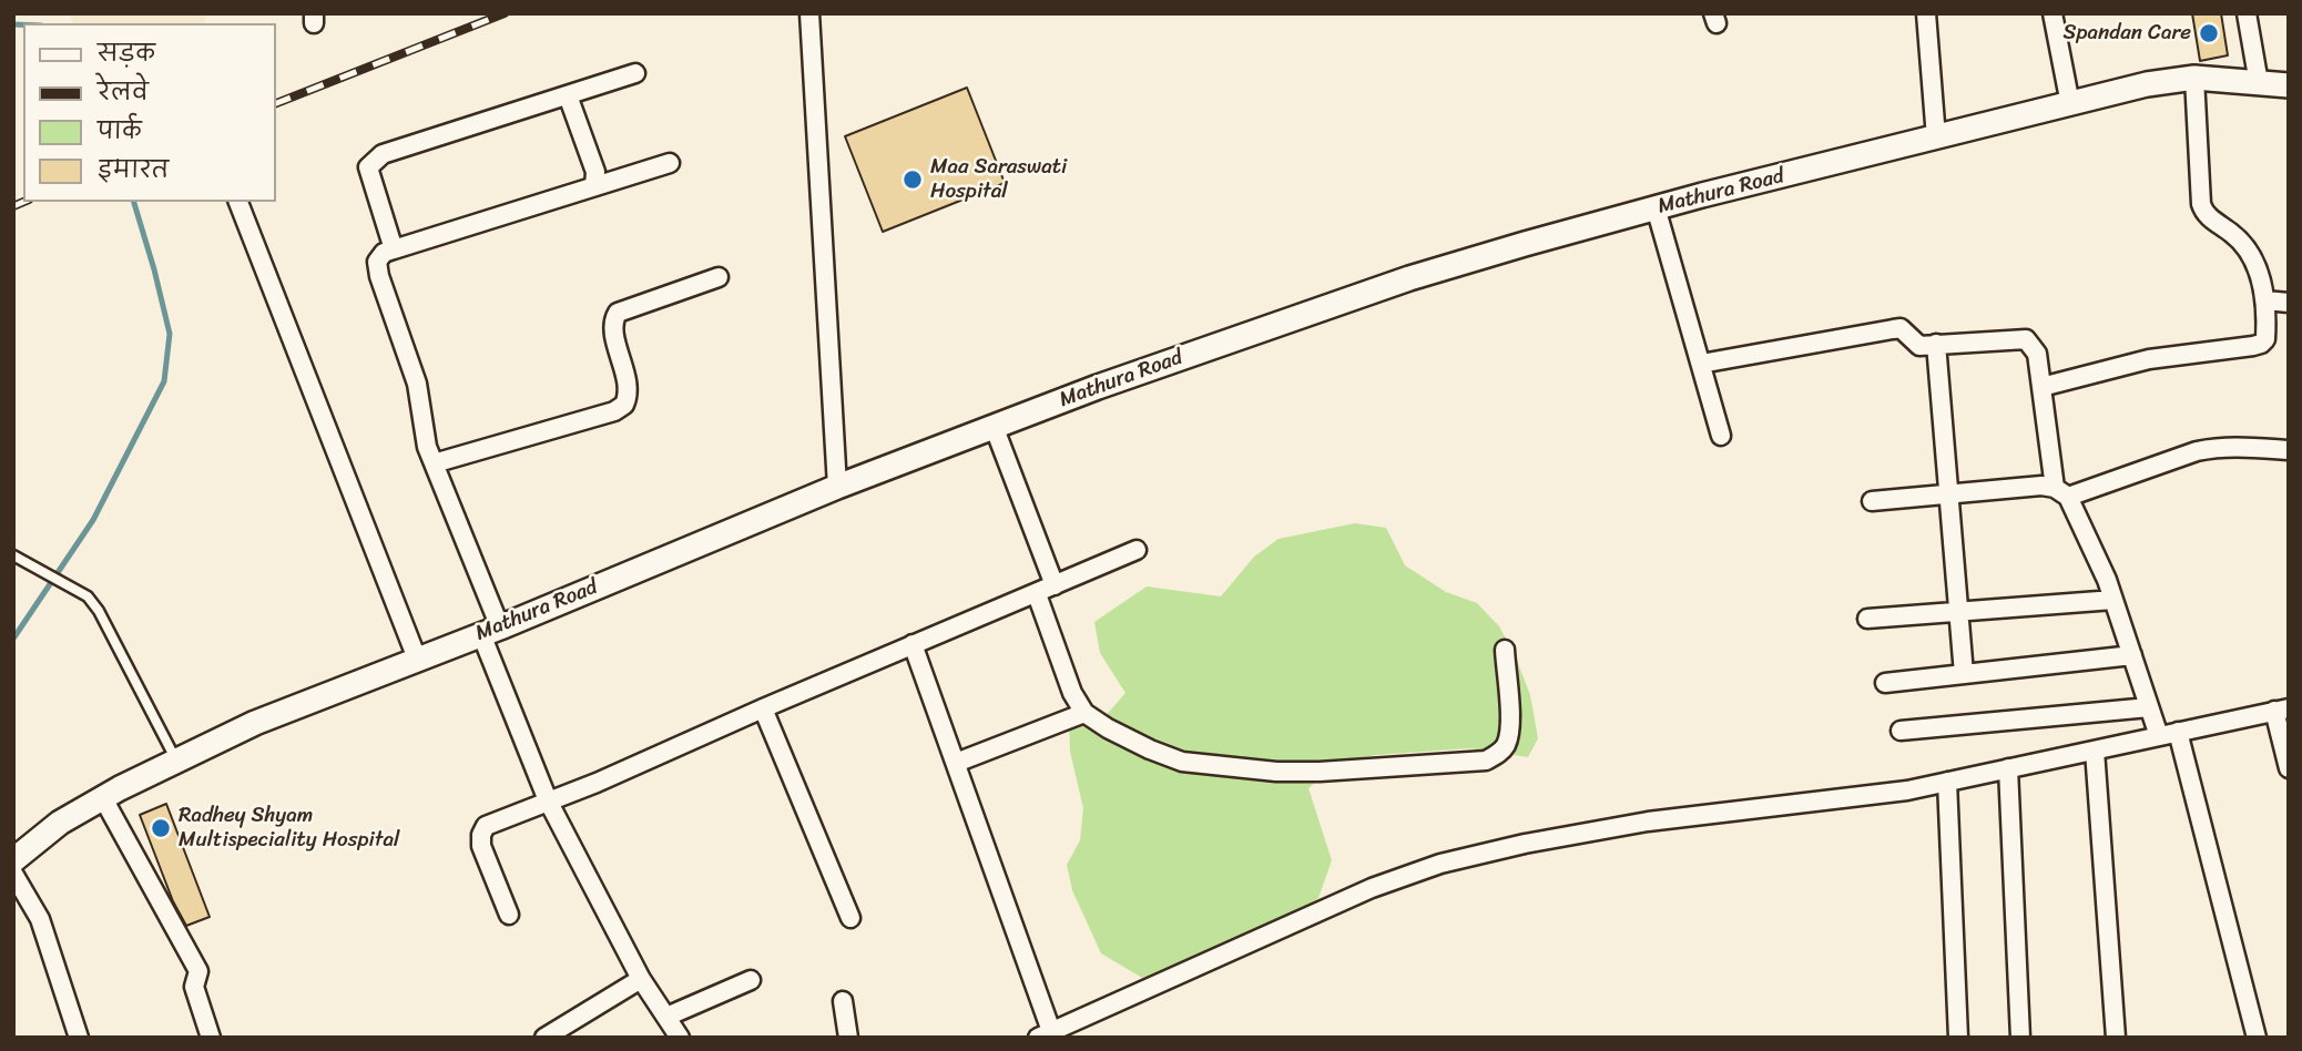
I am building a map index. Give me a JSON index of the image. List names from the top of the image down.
{
  "streets": {
    "main road": ["Mathura Road"]
  },
  "places": ["Spandan Care", "Maa Saraswati Hospital", "Radhey Shyam Multispeciality Hospital"],
  "legend": [
    "सड़क",
    "रेलवे",
    "पार्क",
    "इमारत"
  ]
}
